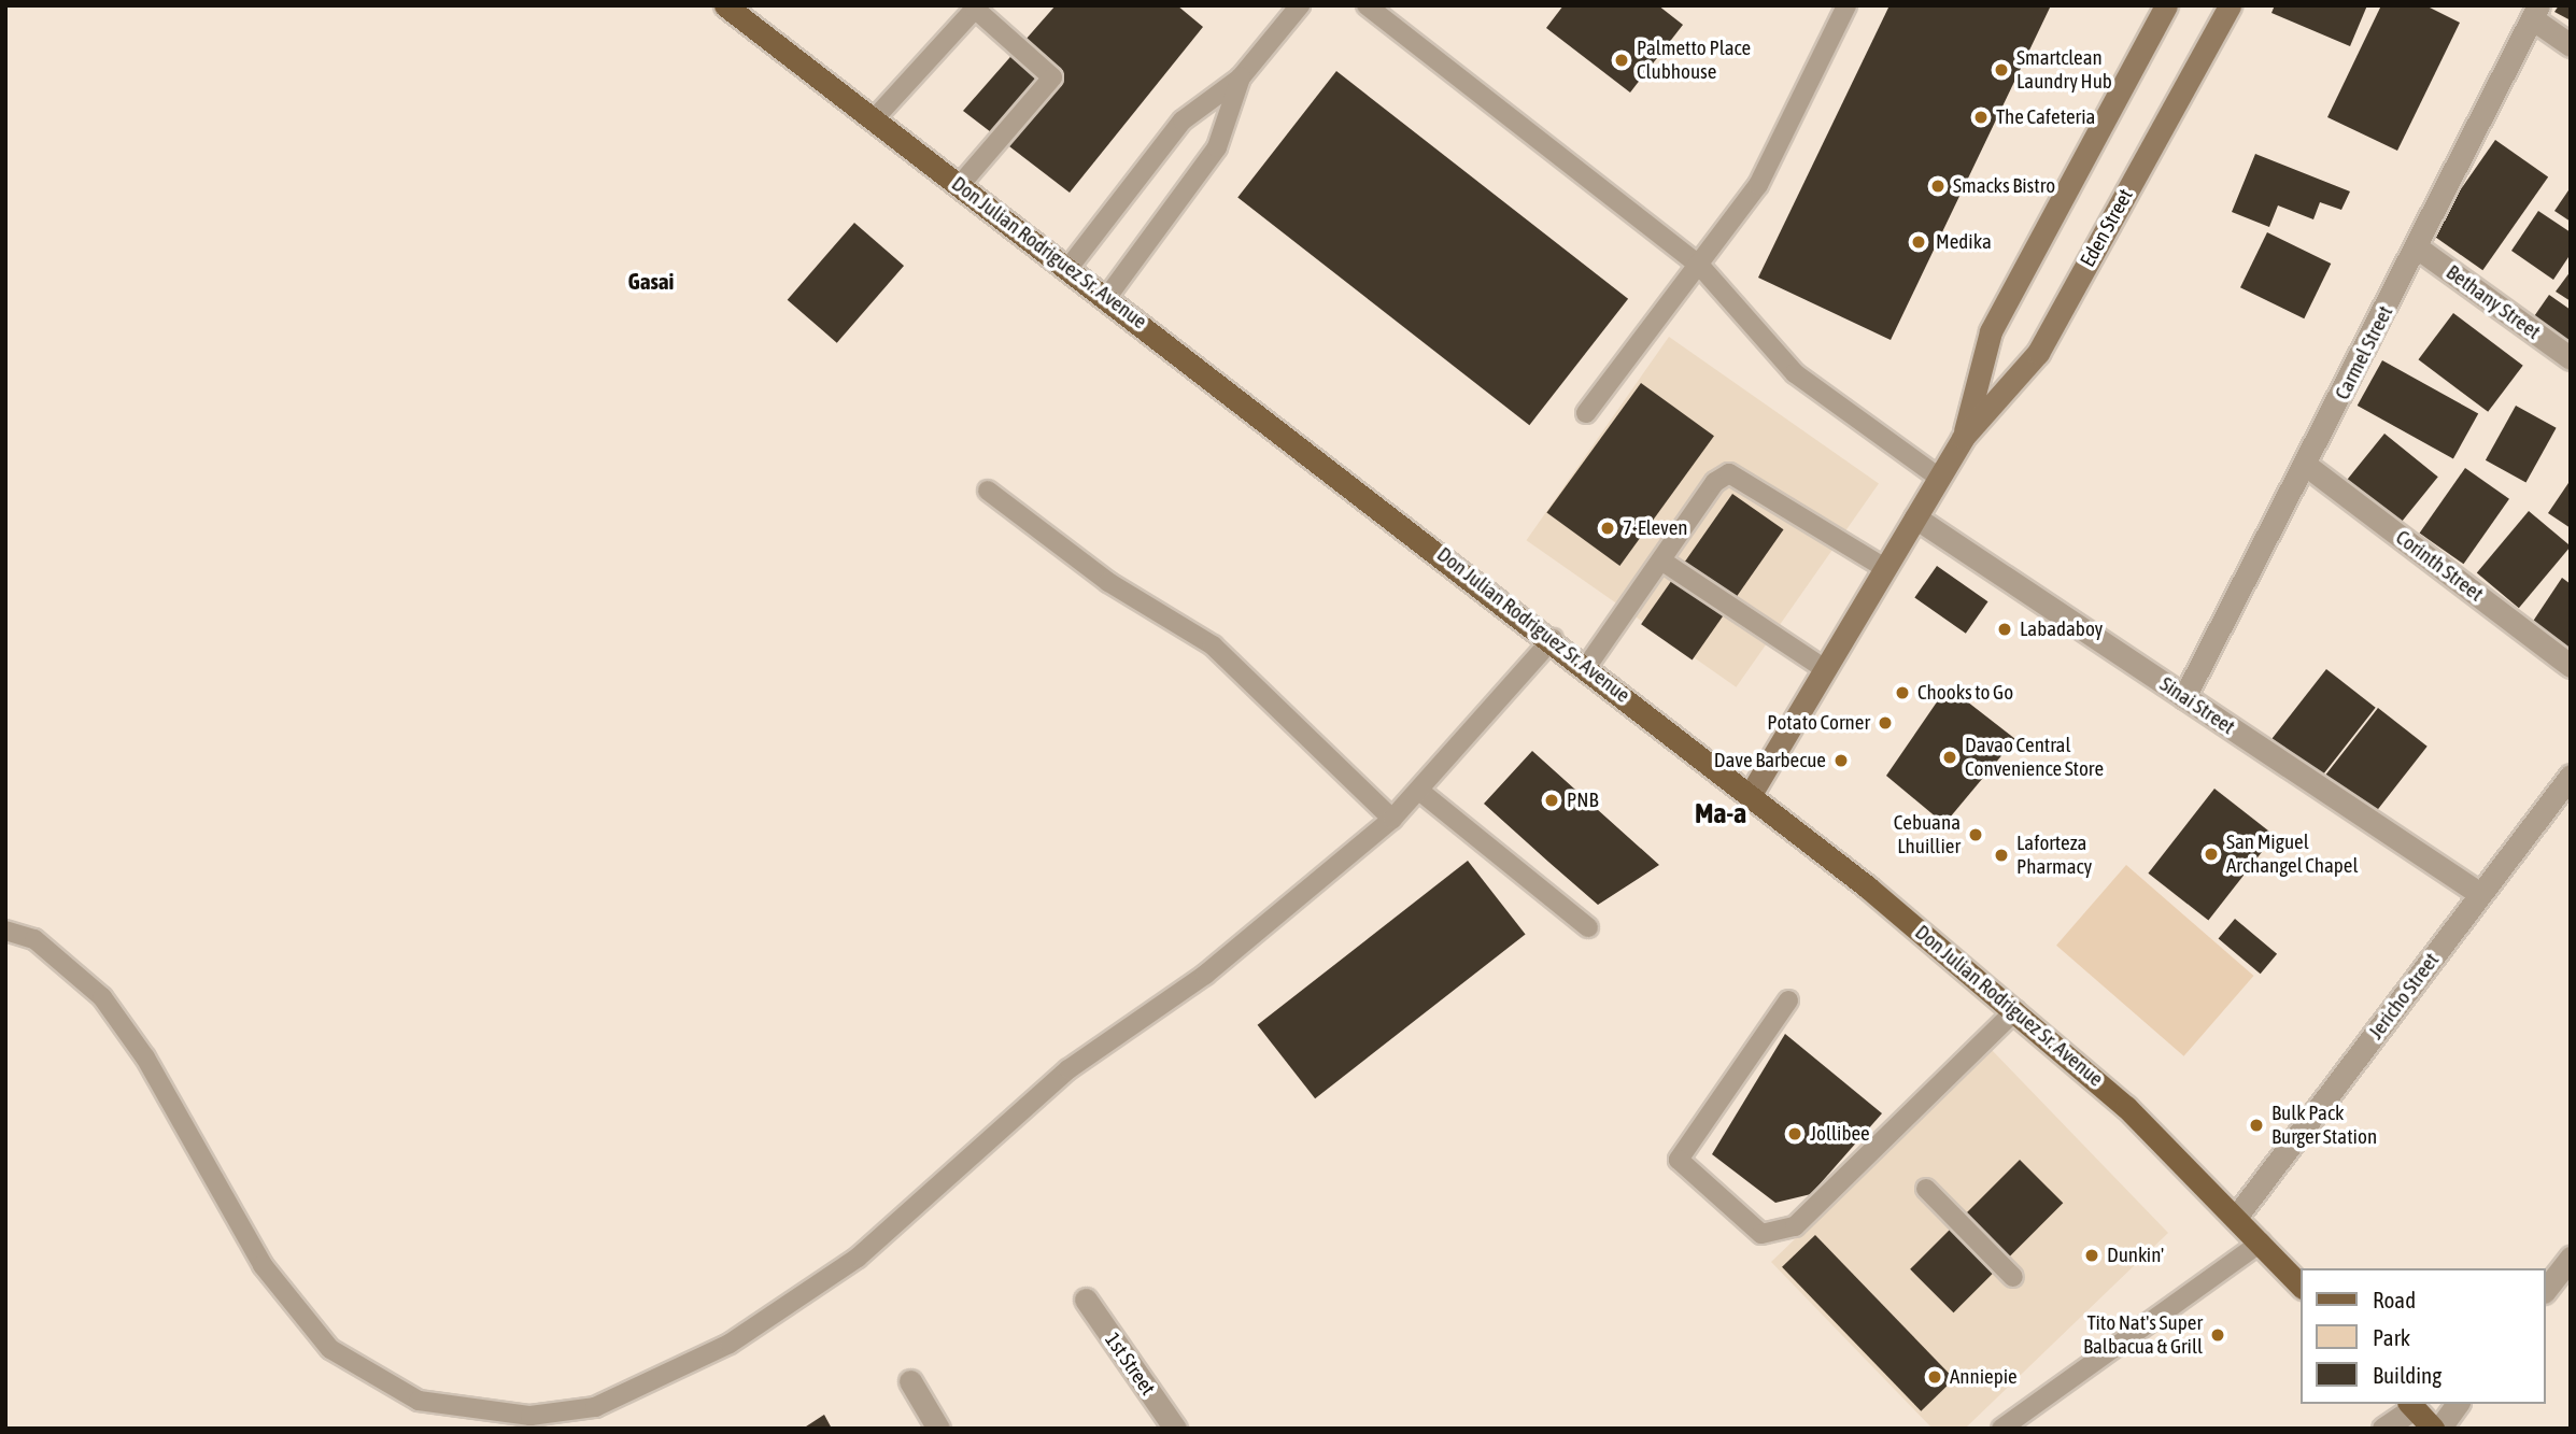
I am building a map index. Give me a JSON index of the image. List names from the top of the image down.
{
  "streets": {
    "main road": ["Eden Street", "Don Julian Rodriguez Sr. Avenue"],
    "street": [
      "Bethany Street",
      "Carmel Street",
      "Corinth Street",
      "Sinai Street",
      "Jericho Street",
      "1st Street"
    ]
  },
  "crossings": [
    ["Eden Street", "Don Julian Rodriguez Sr. Avenue"],
    ["Eden Street", "Sinai Street"],
    ["Don Julian Rodriguez Sr. Avenue", "Jericho Street"],
    ["Bethany Street", "Carmel Street"],
    ["Carmel Street", "Corinth Street"],
    ["Carmel Street", "Sinai Street"],
    ["Sinai Street", "Jericho Street"]
  ],
  "districts": ["Gasai", "Ma-a"],
  "places": [
    "Palmetto Place Clubhouse",
    "Smartclean Laundry Hub",
    "The Cafeteria",
    "Smacks Bistro",
    "Medika",
    "7-Eleven",
    "Labadaboy",
    "Chooks to Go",
    "Potato Corner",
    "Davao Central Convenience Store",
    "Dave Barbecue",
    "PNB",
    "Cebuana Lhuillier",
    "San Miguel Archangel Chapel",
    "Laforteza Pharmacy",
    "Bulk Pack Burger Station",
    "Jollibee",
    "Dunkin'",
    "Tito Nat's Super Balbacua & Grill",
    "Anniepie"
  ],
  "legend": ["Road", "Park", "Building"]
}
